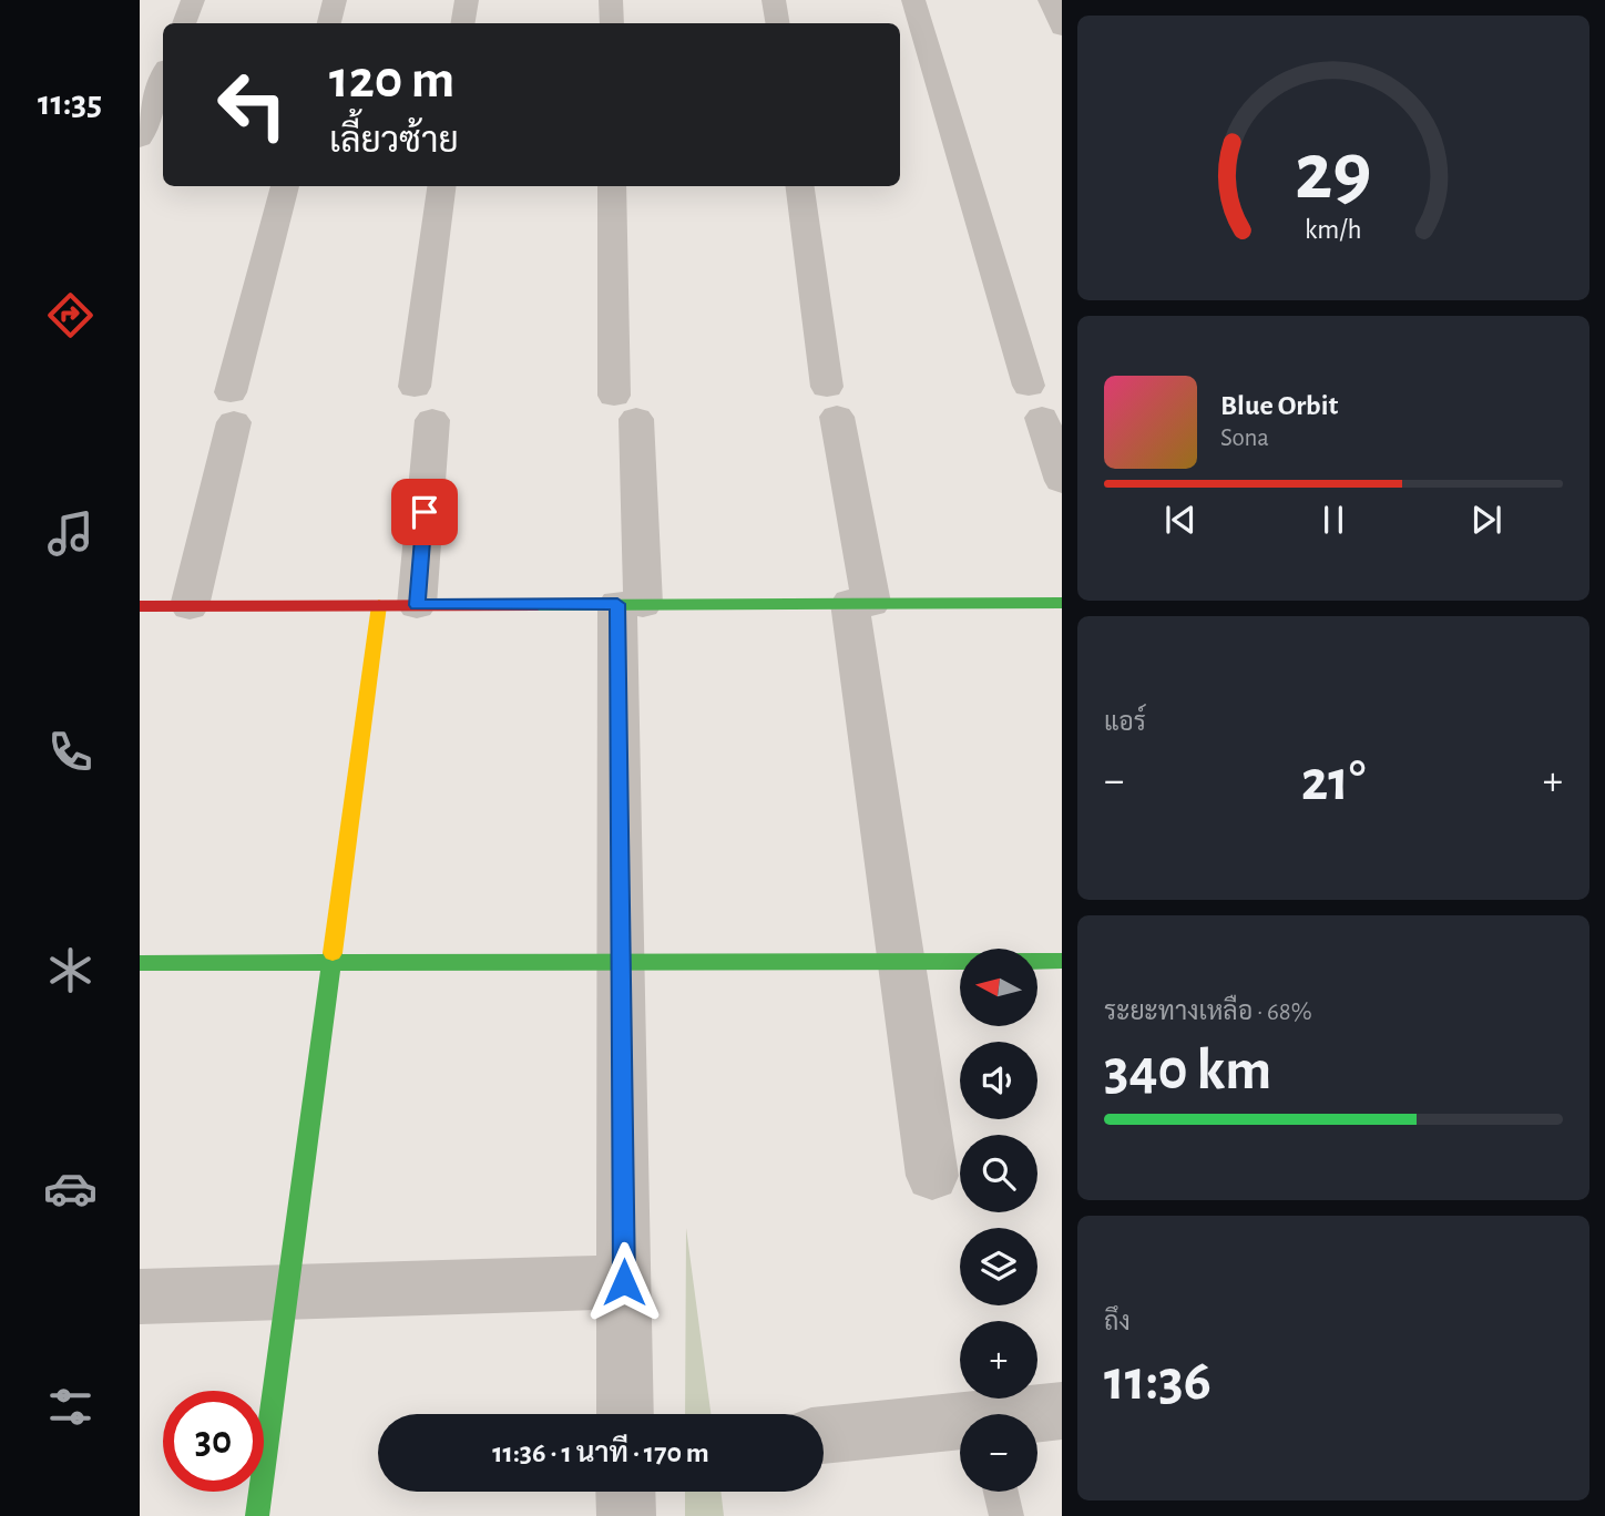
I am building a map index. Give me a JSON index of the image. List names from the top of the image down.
{
  "north": "left",
  "page": {
    "tabs": "11:35",
    "turn": ["120 m", "เลี้ยวซ้าย"],
    "song": ["Blue Orbit", "Sona"],
    "tile": [
      "แอร์",
      ["ระยะทางเหลือ · 68%", "340 km"],
      ["ถึง", "11:36"]
    ],
    "heat": ["−", "21°", "+"],
    "map_buttons": ["+", "−"],
    "limit": "30",
    "trip": "11:36 · 1 นาที · 170 m",
    "gauge": ["29", "km/h"]
  }
}
